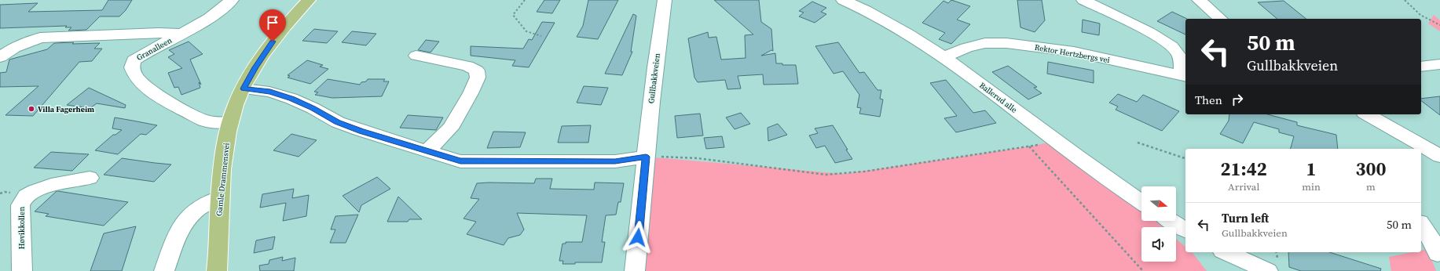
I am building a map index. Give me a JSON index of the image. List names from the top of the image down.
{
  "streets": {
    "main road": ["Gamle Drammensvei"],
    "street": [
      "Granalleen",
      "Rektor Hertzbergs vei",
      "Gullbakkveien",
      "Ballerud alle",
      "Høvikkollen"
    ]
  },
  "crossings": [
    ["Granalleen", "Gamle Drammensvei"],
    ["Rektor Hertzbergs vei", "Ballerud alle"]
  ],
  "places": ["Villa Fagerheim"],
  "north": "right",
  "page": {
    "turn": ["50 m", "Gullbakkveien"],
    "then": "Then",
    "eta": [
      "21:42",
      "Arrival",
      "1",
      "min",
      "300",
      "m"
    ],
    "list": [
      {
        "name": "Turn left",
        "note": "Gullbakkveien",
        "value": "50 m"
      }
    ]
  }
}
